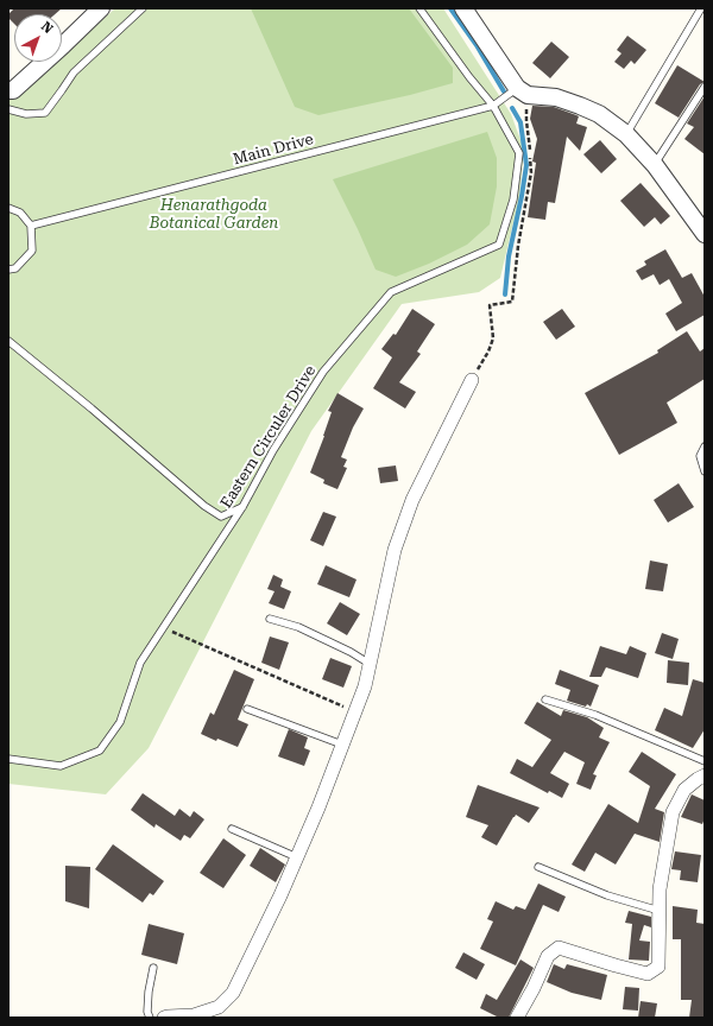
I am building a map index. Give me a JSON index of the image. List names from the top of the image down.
{
  "streets": {
    "lane": ["Main Drive", "Eastern Circuler Drive"]
  },
  "crossings": [
    ["Main Drive", "Eastern Circuler Drive"]
  ],
  "parks": ["Henarathgoda Botanical Garden"],
  "north": "top right"
}
